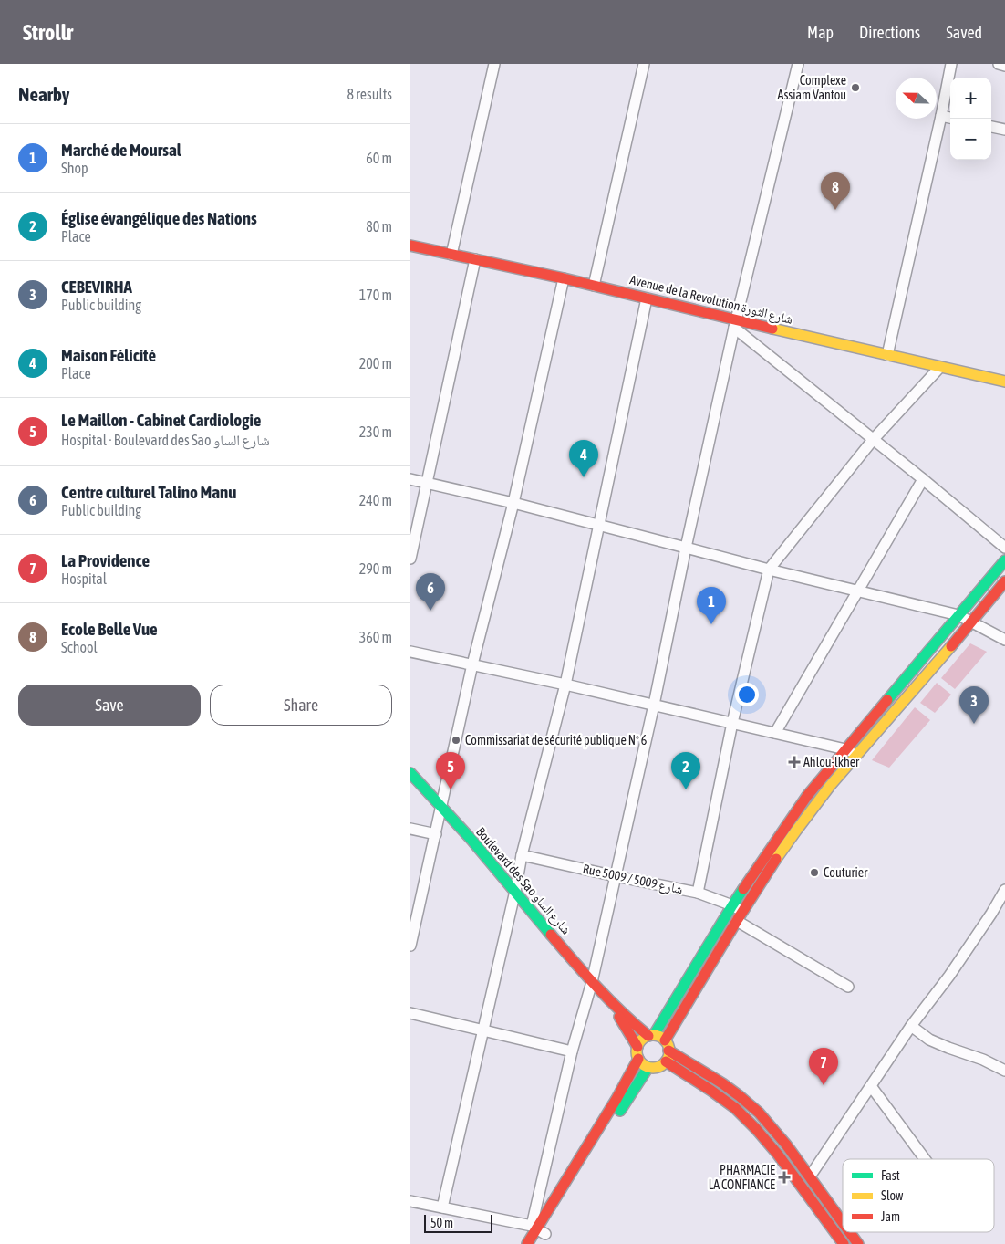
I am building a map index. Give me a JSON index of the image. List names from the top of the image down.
{
  "streets": {
    "main road": ["Avenue de la Revolution شارع الثورة", "Boulevard des Sao شارع الساو"],
    "street": ["Rue 5009 / شارع 5009"]
  },
  "places": {
    "other": ["Complexe Assiam Vantou", "Commissariat de sécurité publique Nº 6", "Couturier"],
    "health": ["Ahlou-lkher", "PHARMACIE LA CONFIANCE"]
  },
  "legend": ["Fast", "Slow", "Jam"],
  "scale_bar": "50 m",
  "north": "left",
  "page": {
    "header": "Strollr",
    "nav": ["Map", "Directions", "Saved"],
    "heading": ["Nearby", "8 results"],
    "map_buttons": ["+", "−"],
    "list": [
      {
        "mark": "1",
        "name": "Marché de Moursal",
        "note": "Shop",
        "value": "60 m"
      },
      {
        "mark": "2",
        "name": "Église évangélique des Nations",
        "note": "Place",
        "value": "80 m"
      },
      {
        "mark": "3",
        "name": "CEBEVIRHA",
        "note": "Public building",
        "value": "170 m"
      },
      {
        "mark": "4",
        "name": "Maison Félicité",
        "note": "Place",
        "value": "200 m"
      },
      {
        "mark": "5",
        "name": "Le Maillon - Cabinet Cardiologie",
        "note": "Hospital · Boulevard des Sao شارع الساو",
        "value": "230 m"
      },
      {
        "mark": "6",
        "name": "Centre culturel Talino Manu",
        "note": "Public building",
        "value": "240 m"
      },
      {
        "mark": "7",
        "name": "La Providence",
        "note": "Hospital",
        "value": "290 m"
      },
      {
        "mark": "8",
        "name": "Ecole Belle Vue",
        "note": "School",
        "value": "360 m"
      }
    ],
    "pins": [
      "8",
      "4",
      "6",
      "1",
      "3",
      "2",
      "5",
      "7"
    ],
    "buttons": ["Save", "Share"],
    "scale": "50 m"
  }
}
